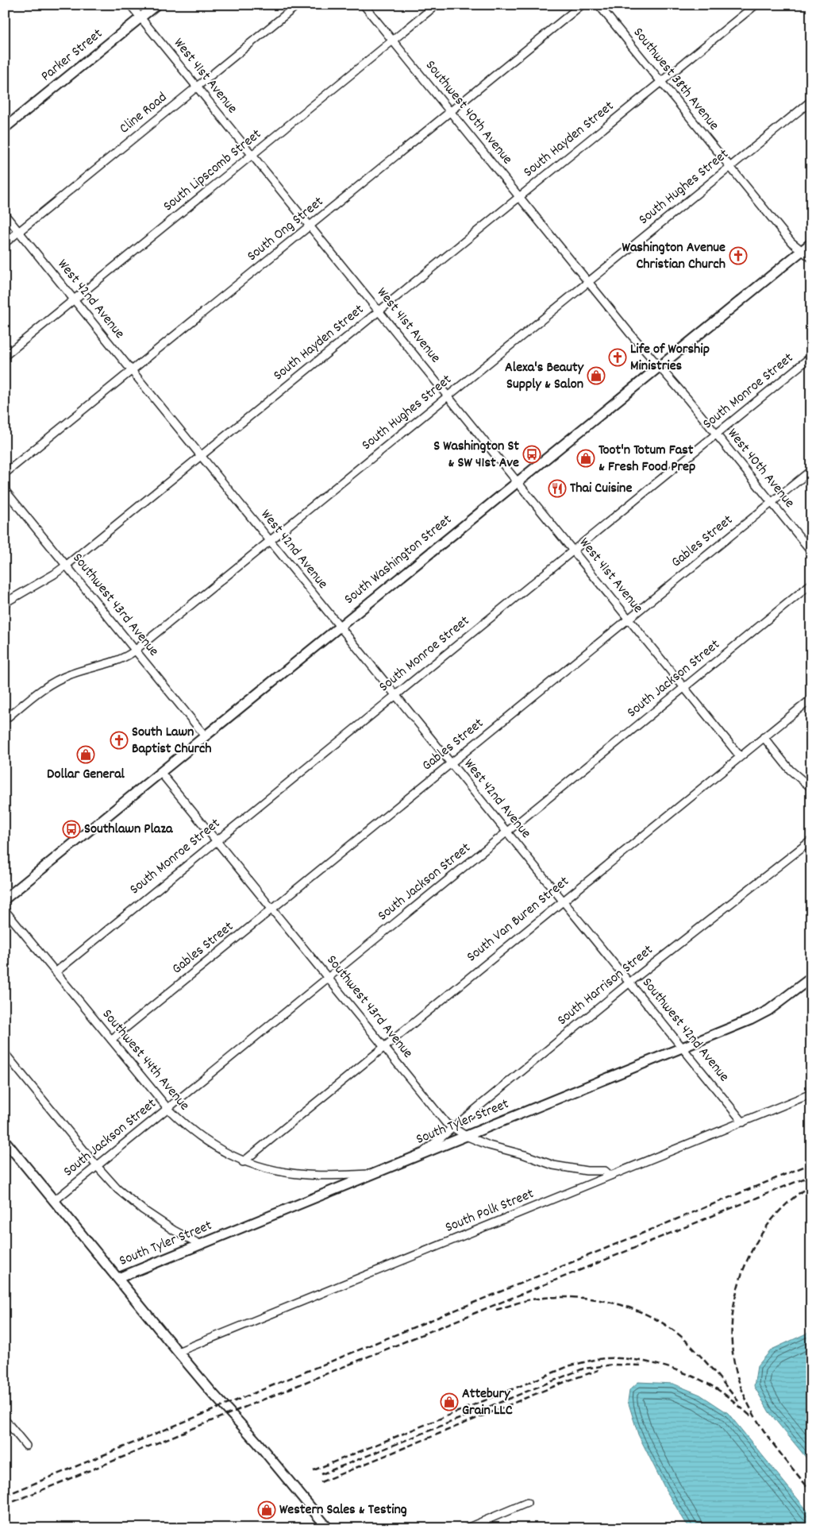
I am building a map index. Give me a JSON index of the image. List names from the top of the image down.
{
  "streets": {
    "main road": ["Parker Street", "South Washington Street", "South Tyler Street"],
    "street": [
      "West 41st Avenue",
      "Southwest 38th Avenue",
      "Southwest 40th Avenue",
      "Cline Road",
      "South Hayden Street",
      "South Lipscomb Street",
      "South Hughes Street",
      "South Ong Street",
      "West 42nd Avenue",
      "South Monroe Street",
      "West 40th Avenue",
      "Gables Street",
      "Southwest 43rd Avenue",
      "South Jackson Street",
      "South Van Buren Street",
      "South Harrison Street",
      "Southwest 42nd Avenue",
      "Southwest 44th Avenue",
      "South Polk Street"
    ]
  },
  "crossings": [
    ["Parker Street", "West 41st Avenue"],
    ["West 41st Avenue", "Cline Road"],
    ["West 41st Avenue", "South Hayden Street"],
    ["West 41st Avenue", "South Lipscomb Street"],
    ["West 41st Avenue", "South Hughes Street"],
    ["West 41st Avenue", "South Ong Street"],
    ["West 41st Avenue", "South Monroe Street"],
    ["West 41st Avenue", "Gables Street"],
    ["West 41st Avenue", "South Washington Street"],
    ["West 41st Avenue", "South Jackson Street"],
    ["West 41st Avenue", "South Van Buren Street"],
    ["Southwest 38th Avenue", "South Hayden Street"],
    ["Southwest 38th Avenue", "South Hughes Street"],
    ["Southwest 38th Avenue", "South Washington Street"],
    ["Southwest 40th Avenue", "South Hayden Street"],
    ["Southwest 40th Avenue", "South Lipscomb Street"],
    ["Southwest 40th Avenue", "South Hughes Street"],
    ["Southwest 40th Avenue", "South Ong Street"],
    ["Southwest 40th Avenue", "West 40th Avenue"],
    ["Southwest 40th Avenue", "South Washington Street"],
    ["Cline Road", "West 42nd Avenue"],
    ["South Hayden Street", "West 42nd Avenue"],
    ["South Hayden Street", "Southwest 43rd Avenue"],
    ["South Lipscomb Street", "West 42nd Avenue"],
    ["South Hughes Street", "West 42nd Avenue"],
    ["South Hughes Street", "Southwest 43rd Avenue"],
    ["South Ong Street", "West 42nd Avenue"],
    ["West 42nd Avenue", "South Monroe Street"],
    ["West 42nd Avenue", "Gables Street"],
    ["West 42nd Avenue", "South Washington Street"],
    ["West 42nd Avenue", "South Jackson Street"],
    ["West 42nd Avenue", "South Van Buren Street"],
    ["West 42nd Avenue", "Southwest 42nd Avenue"],
    ["South Monroe Street", "West 40th Avenue"],
    ["South Monroe Street", "Southwest 43rd Avenue"],
    ["South Monroe Street", "Southwest 44th Avenue"],
    ["West 40th Avenue", "Gables Street"],
    ["West 40th Avenue", "South Washington Street"],
    ["Gables Street", "Southwest 43rd Avenue"],
    ["Gables Street", "Southwest 44th Avenue"],
    ["South Washington Street", "Southwest 43rd Avenue"],
    ["Southwest 43rd Avenue", "South Jackson Street"],
    ["Southwest 43rd Avenue", "South Van Buren Street"],
    ["Southwest 43rd Avenue", "South Harrison Street"],
    ["Southwest 43rd Avenue", "South Tyler Street"],
    ["Southwest 43rd Avenue", "South Polk Street"],
    ["South Jackson Street", "Southwest 44th Avenue"],
    ["South Van Buren Street", "Southwest 42nd Avenue"],
    ["South Van Buren Street", "Southwest 44th Avenue"],
    ["South Harrison Street", "Southwest 42nd Avenue"],
    ["South Harrison Street", "South Tyler Street"],
    ["Southwest 42nd Avenue", "South Tyler Street"],
    ["Southwest 42nd Avenue", "South Polk Street"],
    ["Southwest 44th Avenue", "South Tyler Street"]
  ],
  "places": {
    "church": ["Washington Avenue Christian Church", "Life of Worship Ministries", "South Lawn Baptist Church"],
    "shop": [
      "Alexa's Beauty Supply & Salon",
      "Toot'n Totum Fast & Fresh Food Prep",
      "Dollar General",
      "Attebury Grain LLC",
      "Western Sales & Testing"
    ],
    "bus stop": ["S Washington St & SW 41st Ave", "Southlawn Plaza"],
    "restaurant": ["Thai Cuisine"]
  }
}
